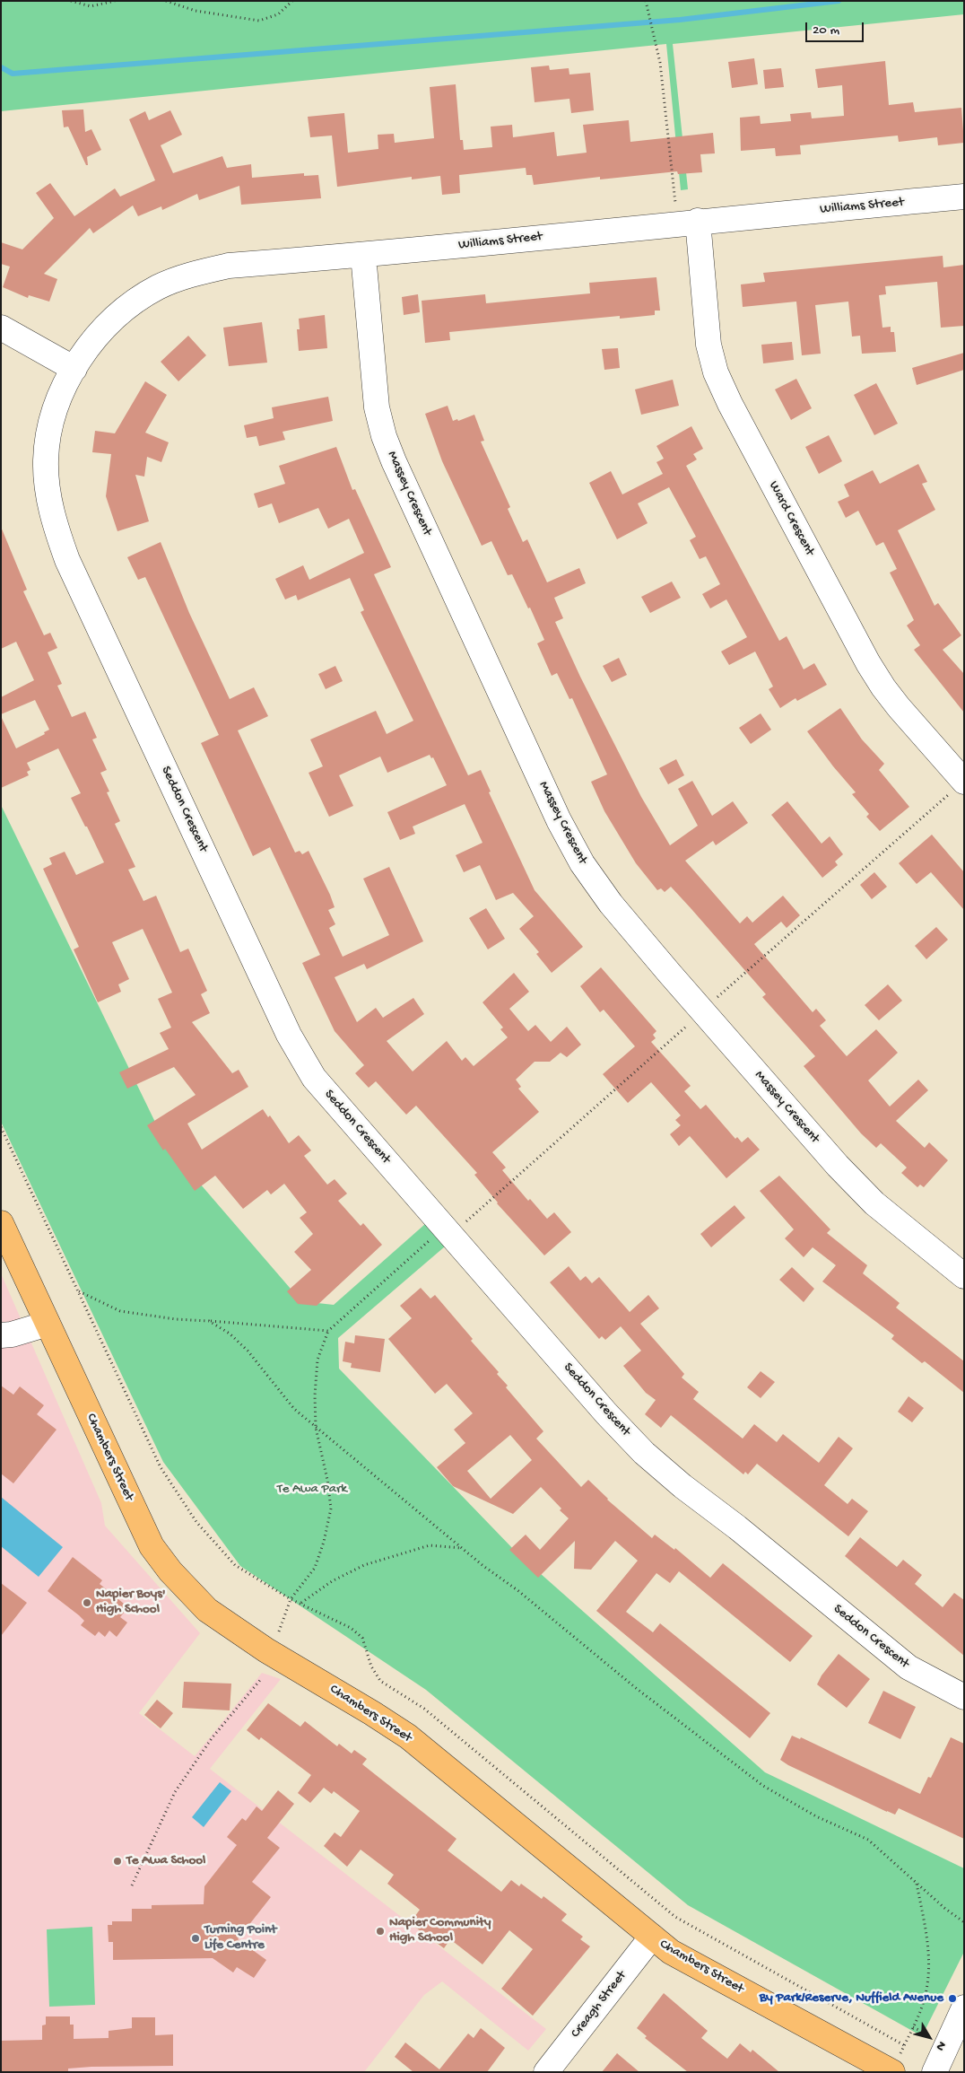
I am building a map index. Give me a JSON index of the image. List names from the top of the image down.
{
  "streets": {
    "main road": ["Chambers Street"],
    "street": [
      "Williams Street",
      "Massey Crescent",
      "Ward Crescent",
      "Seddon Crescent",
      "Creagh Street"
    ]
  },
  "crossings": [
    ["Williams Street", "Massey Crescent"],
    ["Williams Street", "Ward Crescent"],
    ["Williams Street", "Seddon Crescent"],
    ["Chambers Street", "Creagh Street"]
  ],
  "parks": ["Te Awa Park"],
  "places": [
    "Napier Boys' High School",
    "Te Awa School",
    "Napier Community High School",
    "Turning Point Life Centre",
    "By Park/Reserve, Nuffield Avenue"
  ],
  "scale_bar": "20 m",
  "north": "bottom right"
}
